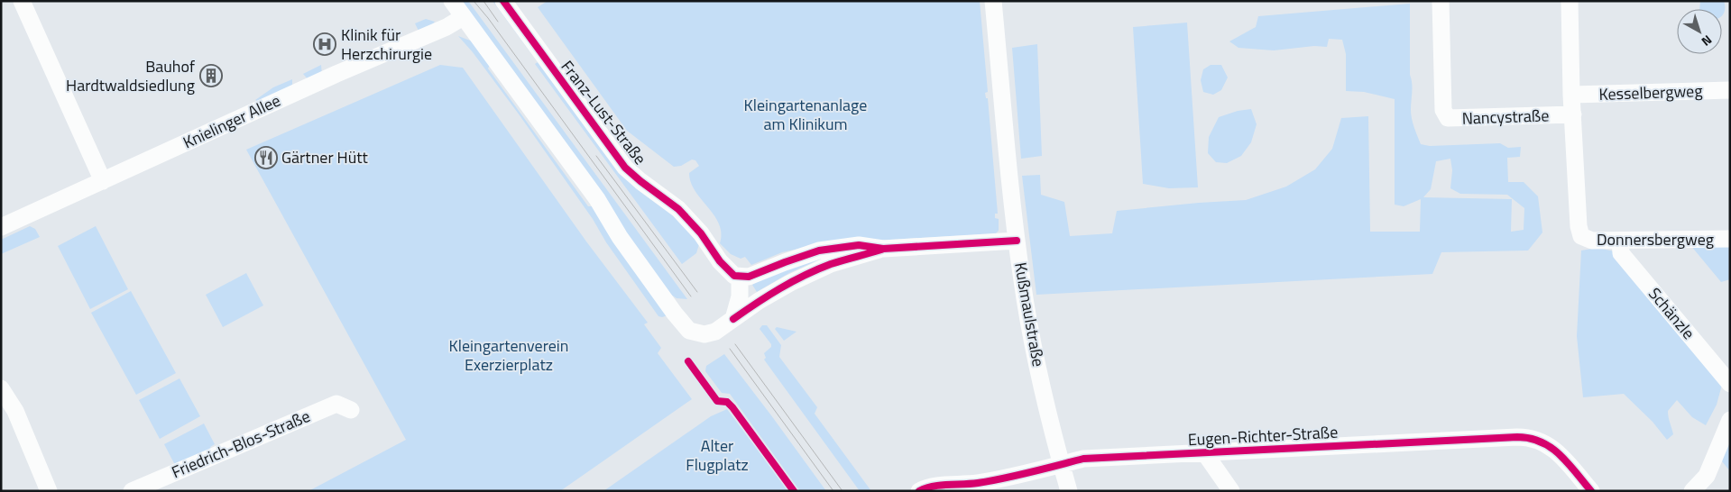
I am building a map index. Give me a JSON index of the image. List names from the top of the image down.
{
  "streets": {
    "street": [
      "Kesselbergweg",
      "Franz-Lust-Straße",
      "Nancystraße",
      "Knielinger Allee",
      "Donnersbergweg",
      "Schänzle",
      "Kußmaulstraße",
      "Eugen-Richter-Straße",
      "Friedrich-Blos-Straße"
    ]
  },
  "crossings": [
    ["Nancystraße", "Donnersbergweg"],
    ["Donnersbergweg", "Schänzle"],
    ["Kußmaulstraße", "Eugen-Richter-Straße"]
  ],
  "parks": ["Kleingartenanlage am Klinikum", "Kleingartenverein Exerzierplatz", "Alter Flugplatz"],
  "places": {
    "hospital": ["Klinik für Herzchirurgie"],
    "building": ["Bauhof Hardtwaldsiedlung"],
    "restaurant": ["Gärtner Hütt"]
  },
  "north": "bottom right"
}
